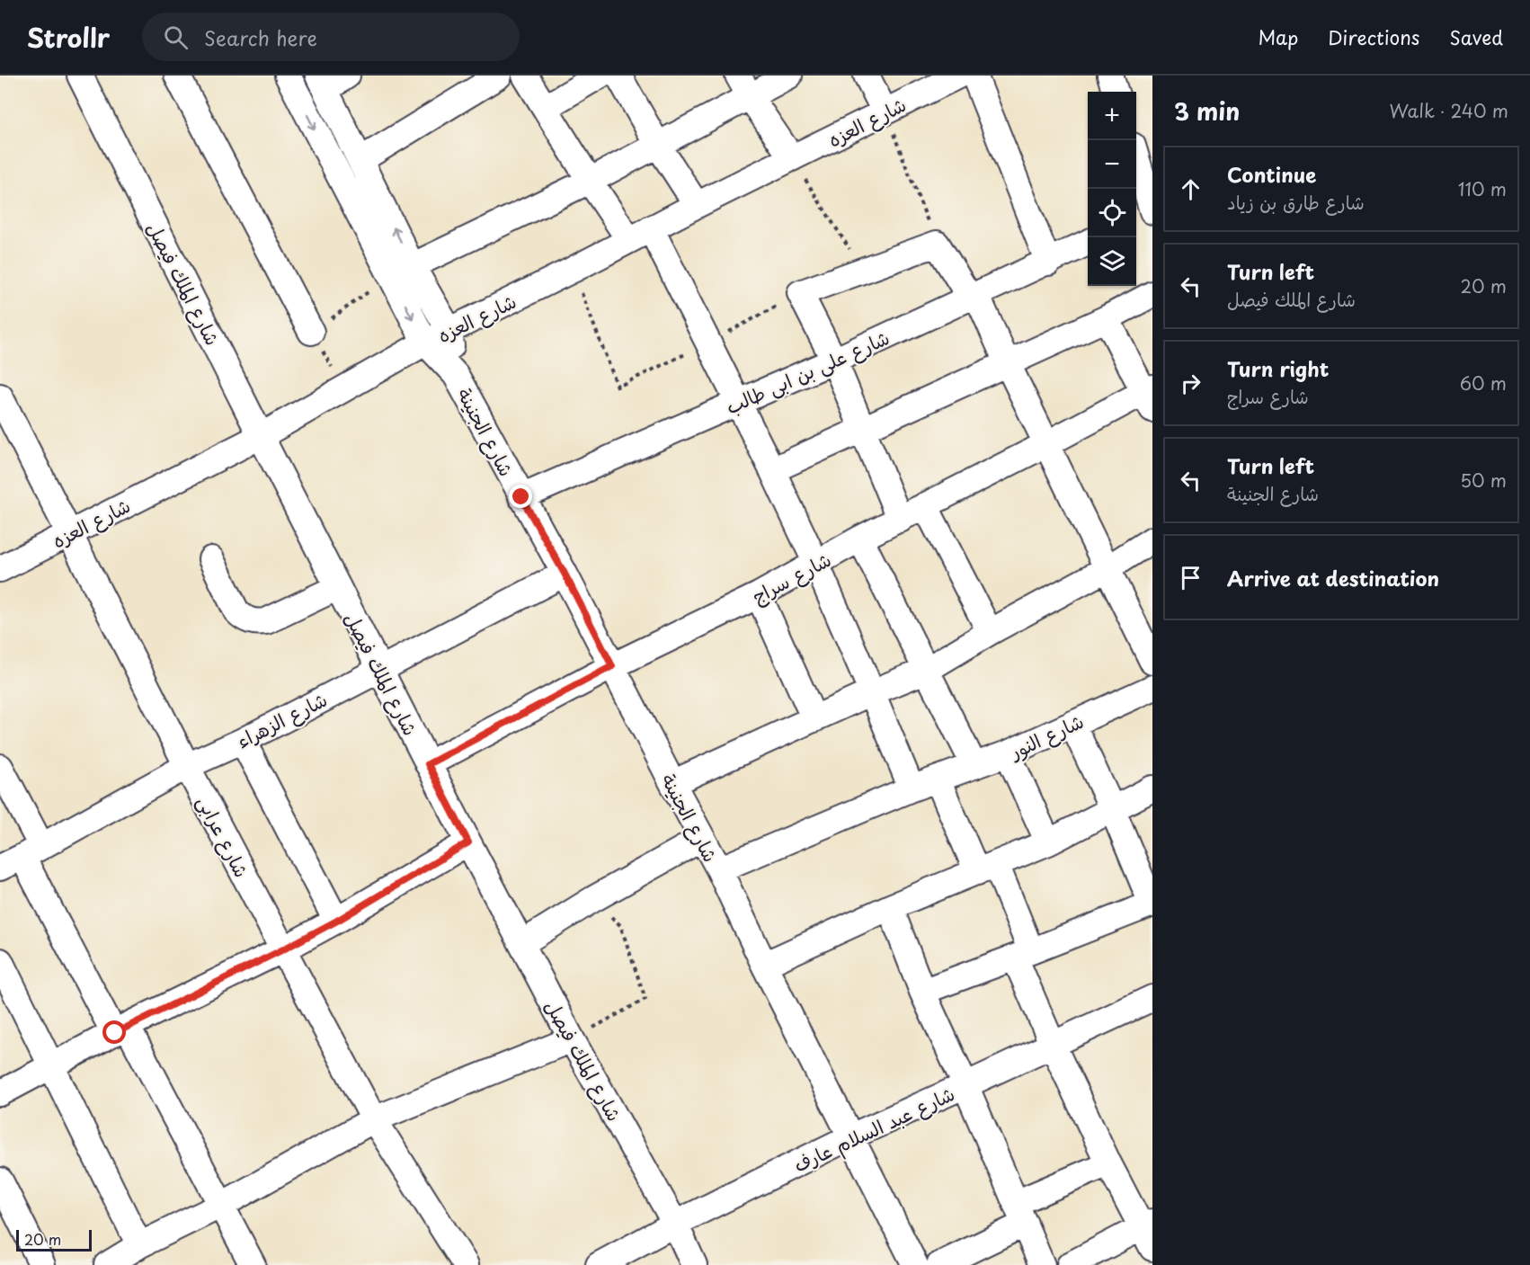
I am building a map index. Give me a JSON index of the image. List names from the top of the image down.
{
  "streets": {
    "street": [
      "شارع العزه",
      "شارع الملك فيصل",
      "شارع على بن ابى طالب",
      "شارع الجنينة",
      "شارع سراج",
      "شارع الزهراء",
      "شارع النور",
      "شارع عرابى",
      "شارع عبد السلام عارف"
    ]
  },
  "crossings": [
    ["شارع العزه", "شارع الملك فيصل"],
    ["شارع العزه", "شارع الجنينة"],
    ["شارع العزه", "شارع عرابى"],
    ["شارع الملك فيصل", "شارع سراج"],
    ["شارع الملك فيصل", "شارع الزهراء"],
    ["شارع الملك فيصل", "شارع عبد السلام عارف"],
    ["شارع على بن ابى طالب", "شارع الجنينة"],
    ["شارع الجنينة", "شارع سراج"],
    ["شارع الجنينة", "شارع الزهراء"],
    ["شارع الجنينة", "شارع النور"],
    ["شارع الجنينة", "شارع عبد السلام عارف"],
    ["شارع الزهراء", "شارع عرابى"]
  ],
  "scale_bar": "20 m",
  "page": {
    "header": "Strollr",
    "search": "Search here",
    "nav": ["Map", "Directions", "Saved"],
    "heading": ["3 min", "Walk · 240 m"],
    "map_buttons": ["+", "−"],
    "list": [
      ["Continue", "شارع طارق بن زياد", "110 m"],
      ["Turn left", "شارع الملك فيصل", "20 m"],
      ["Turn right", "شارع سراج", "60 m"],
      ["Turn left", "شارع الجنينة", "50 m"],
      "Arrive at destination"
    ],
    "scale": "20 m"
  }
}
